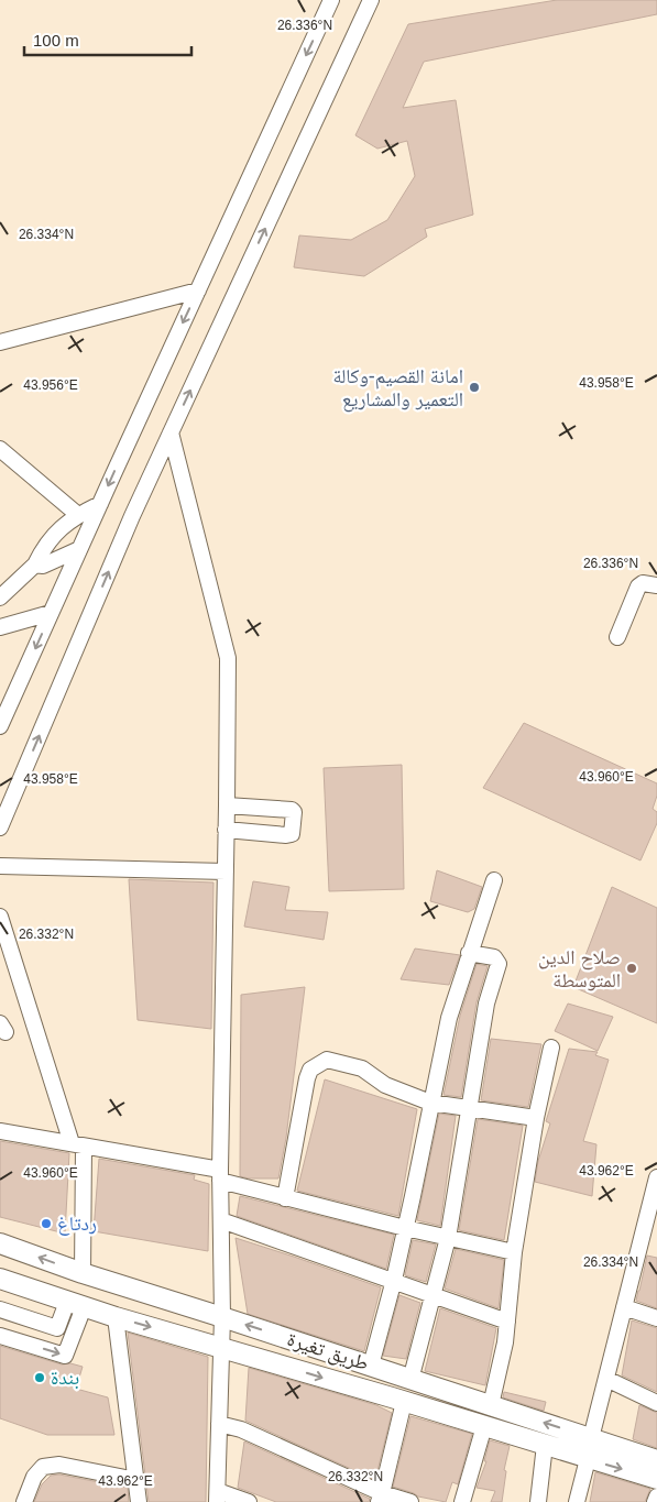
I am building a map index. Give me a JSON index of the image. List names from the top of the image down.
{
  "streets": {
    "main road": ["طريق تغيرة"]
  },
  "places": [
    "امانة القصيم-وكالة التعمير والمشاريع",
    "صلاح الدين المتوسطة",
    "ردتاغ",
    "بندة"
  ],
  "scale_bar": "100 m",
  "coordinates": [
    "26.336°N",
    "26.334°N",
    "43.958°E",
    "43.956°E",
    "43.960°E",
    "26.332°N",
    "43.962°E"
  ]
}
